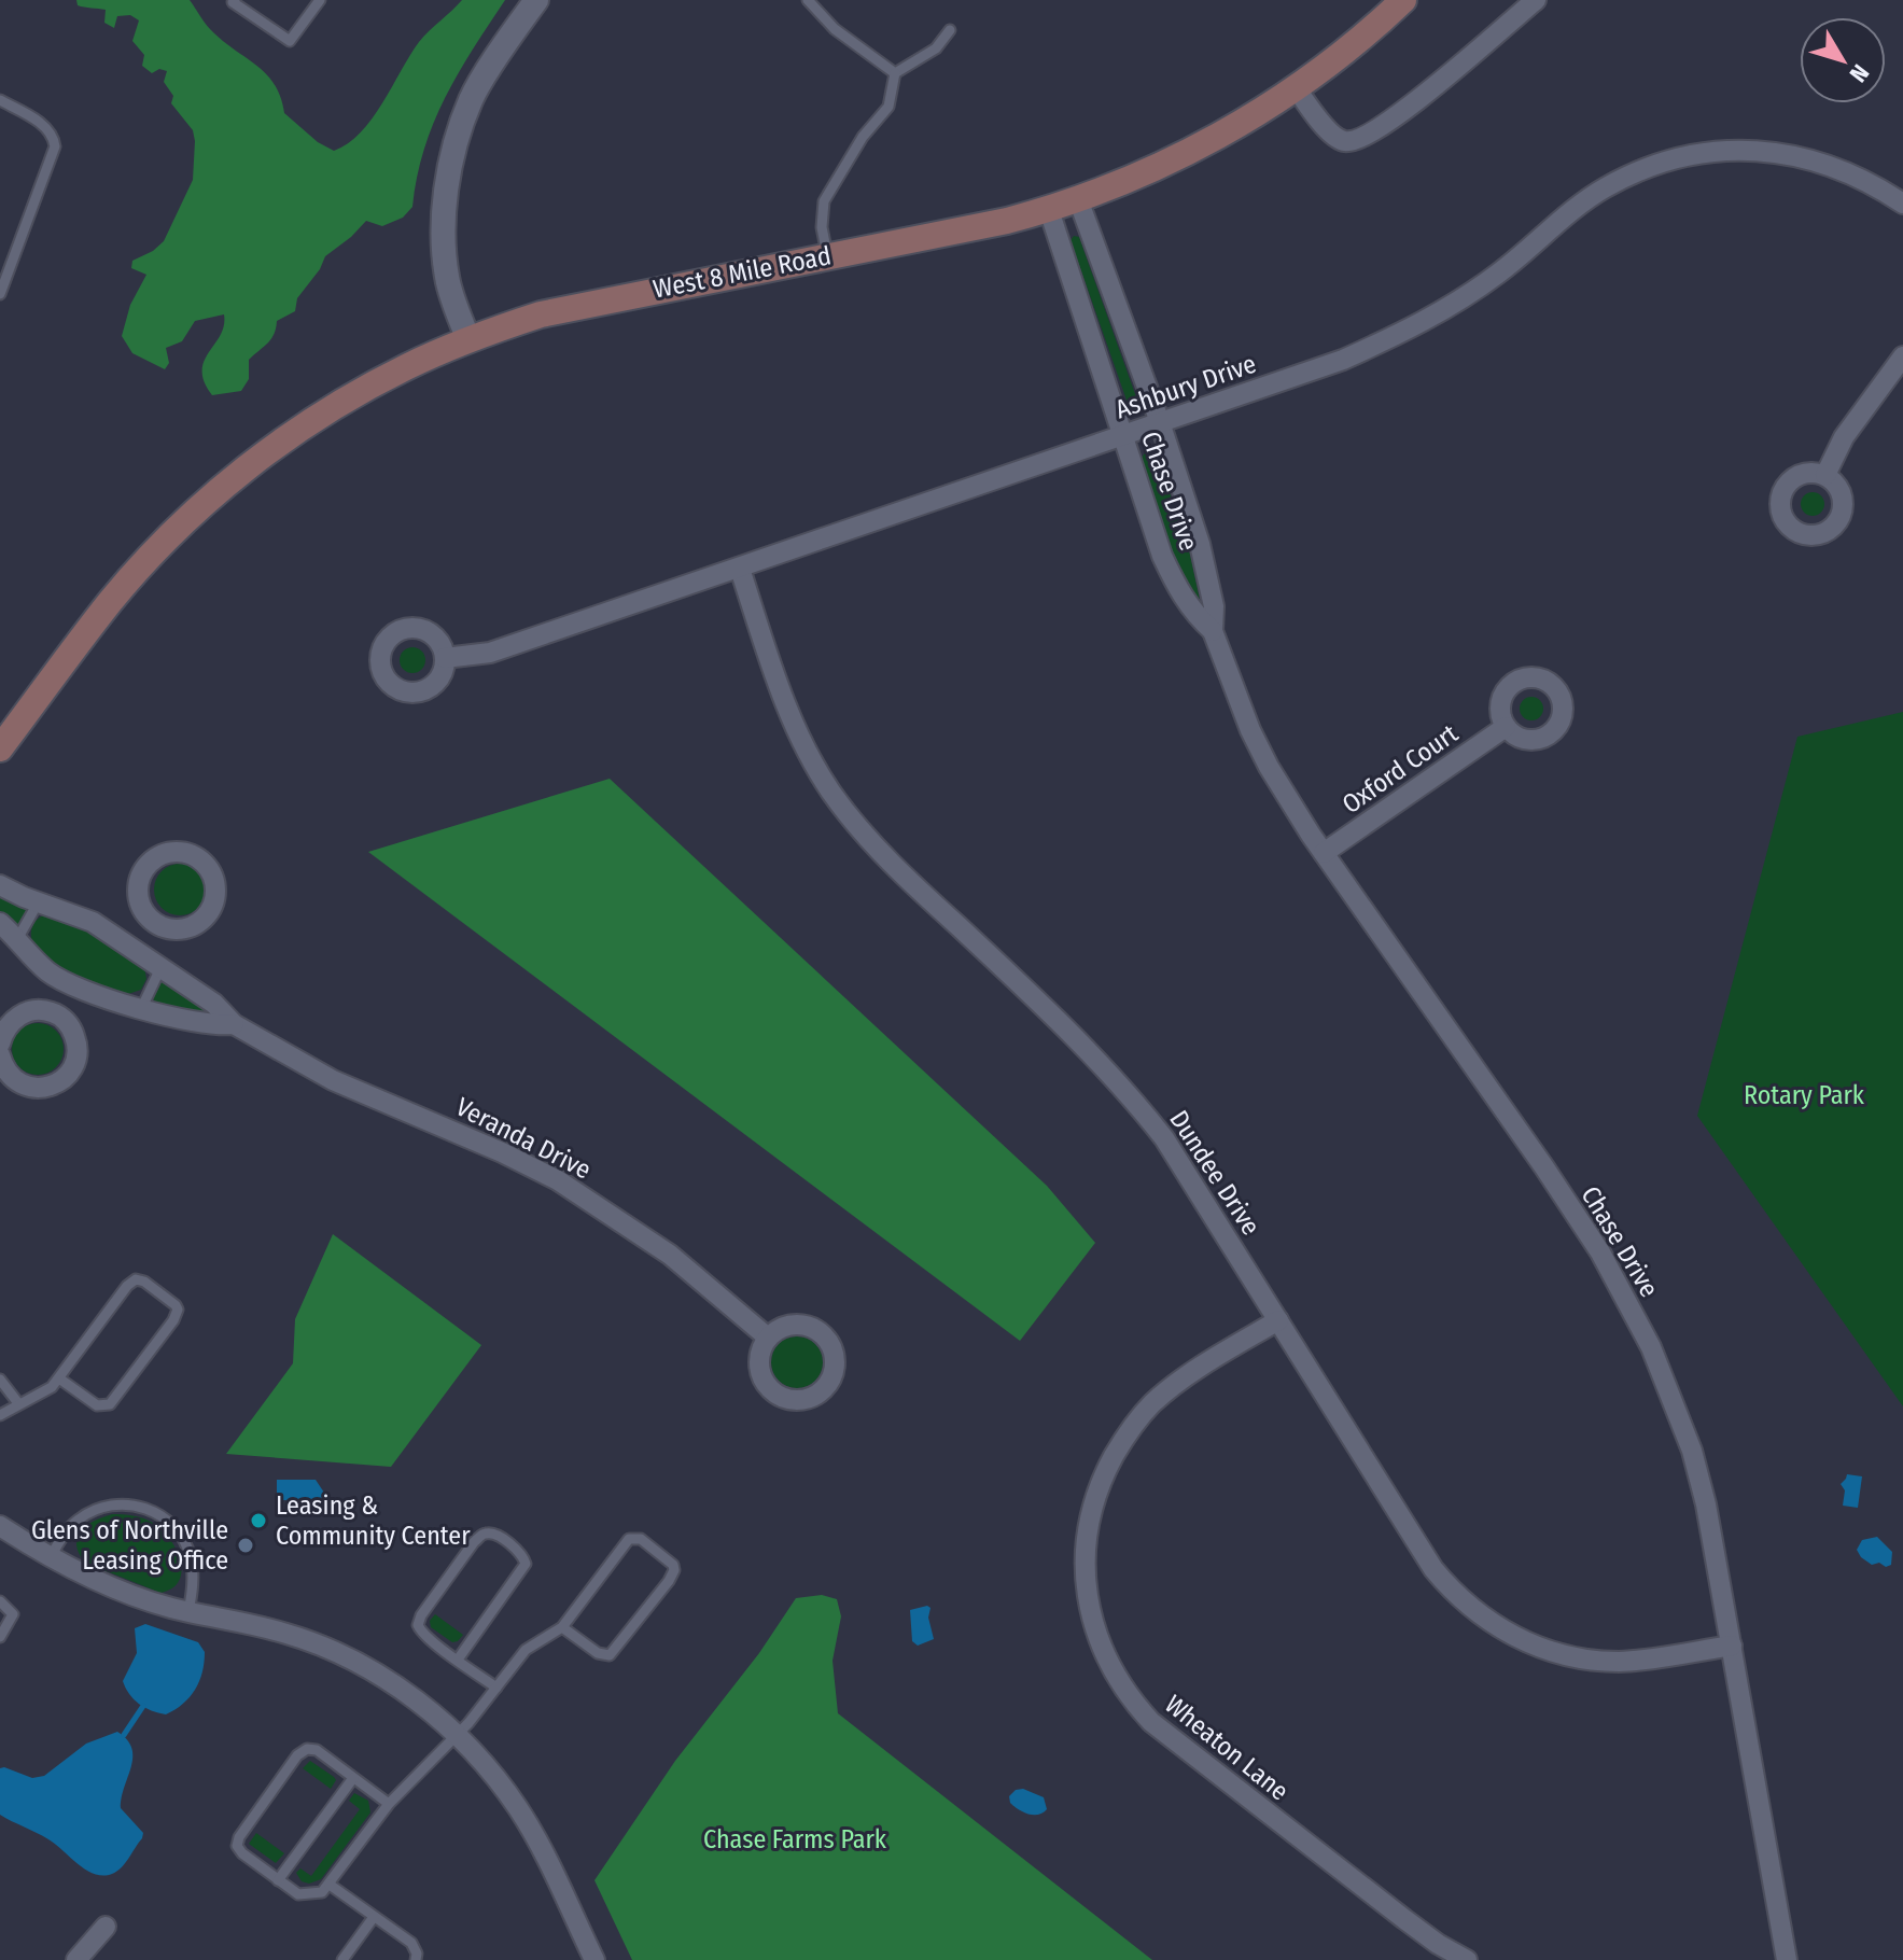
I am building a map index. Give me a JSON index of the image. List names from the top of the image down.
{
  "streets": {
    "main road": ["West 8 Mile Road"],
    "street": [
      "Ashbury Drive",
      "Chase Drive",
      "Oxford Court",
      "Veranda Drive",
      "Dundee Drive",
      "Wheaton Lane"
    ]
  },
  "crossings": [
    ["West 8 Mile Road", "Chase Drive"],
    ["Ashbury Drive", "Chase Drive"],
    ["Ashbury Drive", "Dundee Drive"],
    ["Chase Drive", "Oxford Court"],
    ["Chase Drive", "Dundee Drive"],
    ["Dundee Drive", "Wheaton Lane"]
  ],
  "parks": ["Rotary Park", "Chase Farms Park"],
  "places": ["Leasing & Community Center", "Glens of Northville Leasing Office"],
  "north": "bottom right"
}
